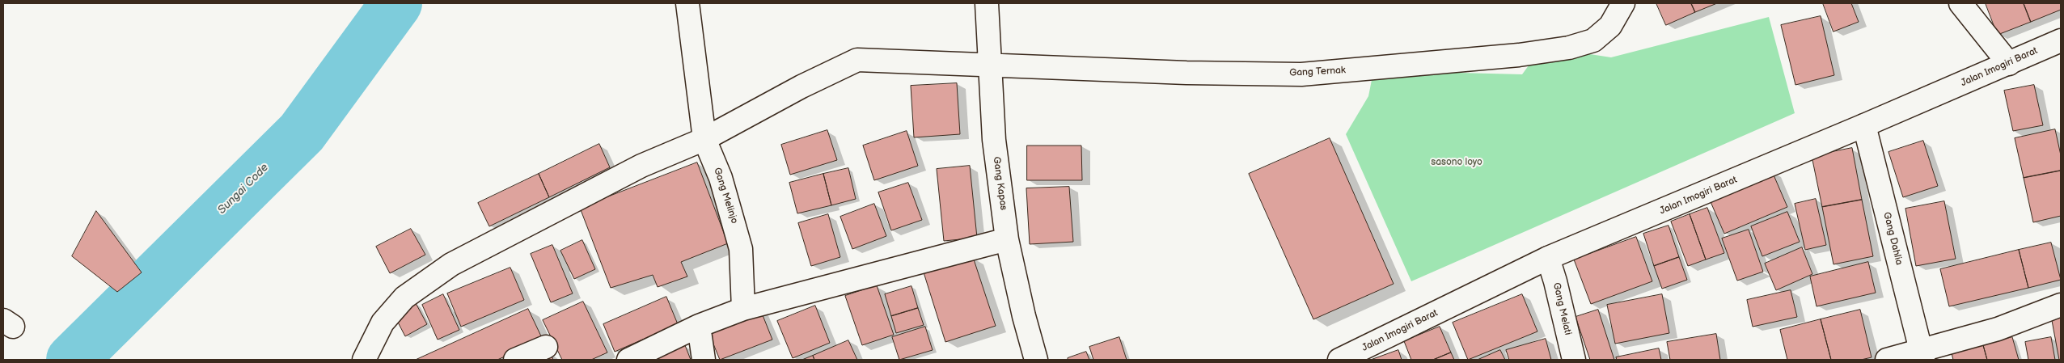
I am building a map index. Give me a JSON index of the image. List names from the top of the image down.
{
  "streets": {
    "street": [
      "Jalan Imogiri Barat",
      "Gang Ternak",
      "Gang Kapas",
      "Gang Melinjo",
      "Gang Dahlia",
      "Gang Melati"
    ]
  },
  "crossings": [
    ["Jalan Imogiri Barat", "Gang Dahlia"],
    ["Jalan Imogiri Barat", "Gang Melati"],
    ["Gang Ternak", "Gang Kapas"],
    ["Gang Ternak", "Gang Melinjo"]
  ],
  "water": ["Sungai Code"],
  "parks": ["sasono loyo"]
}
